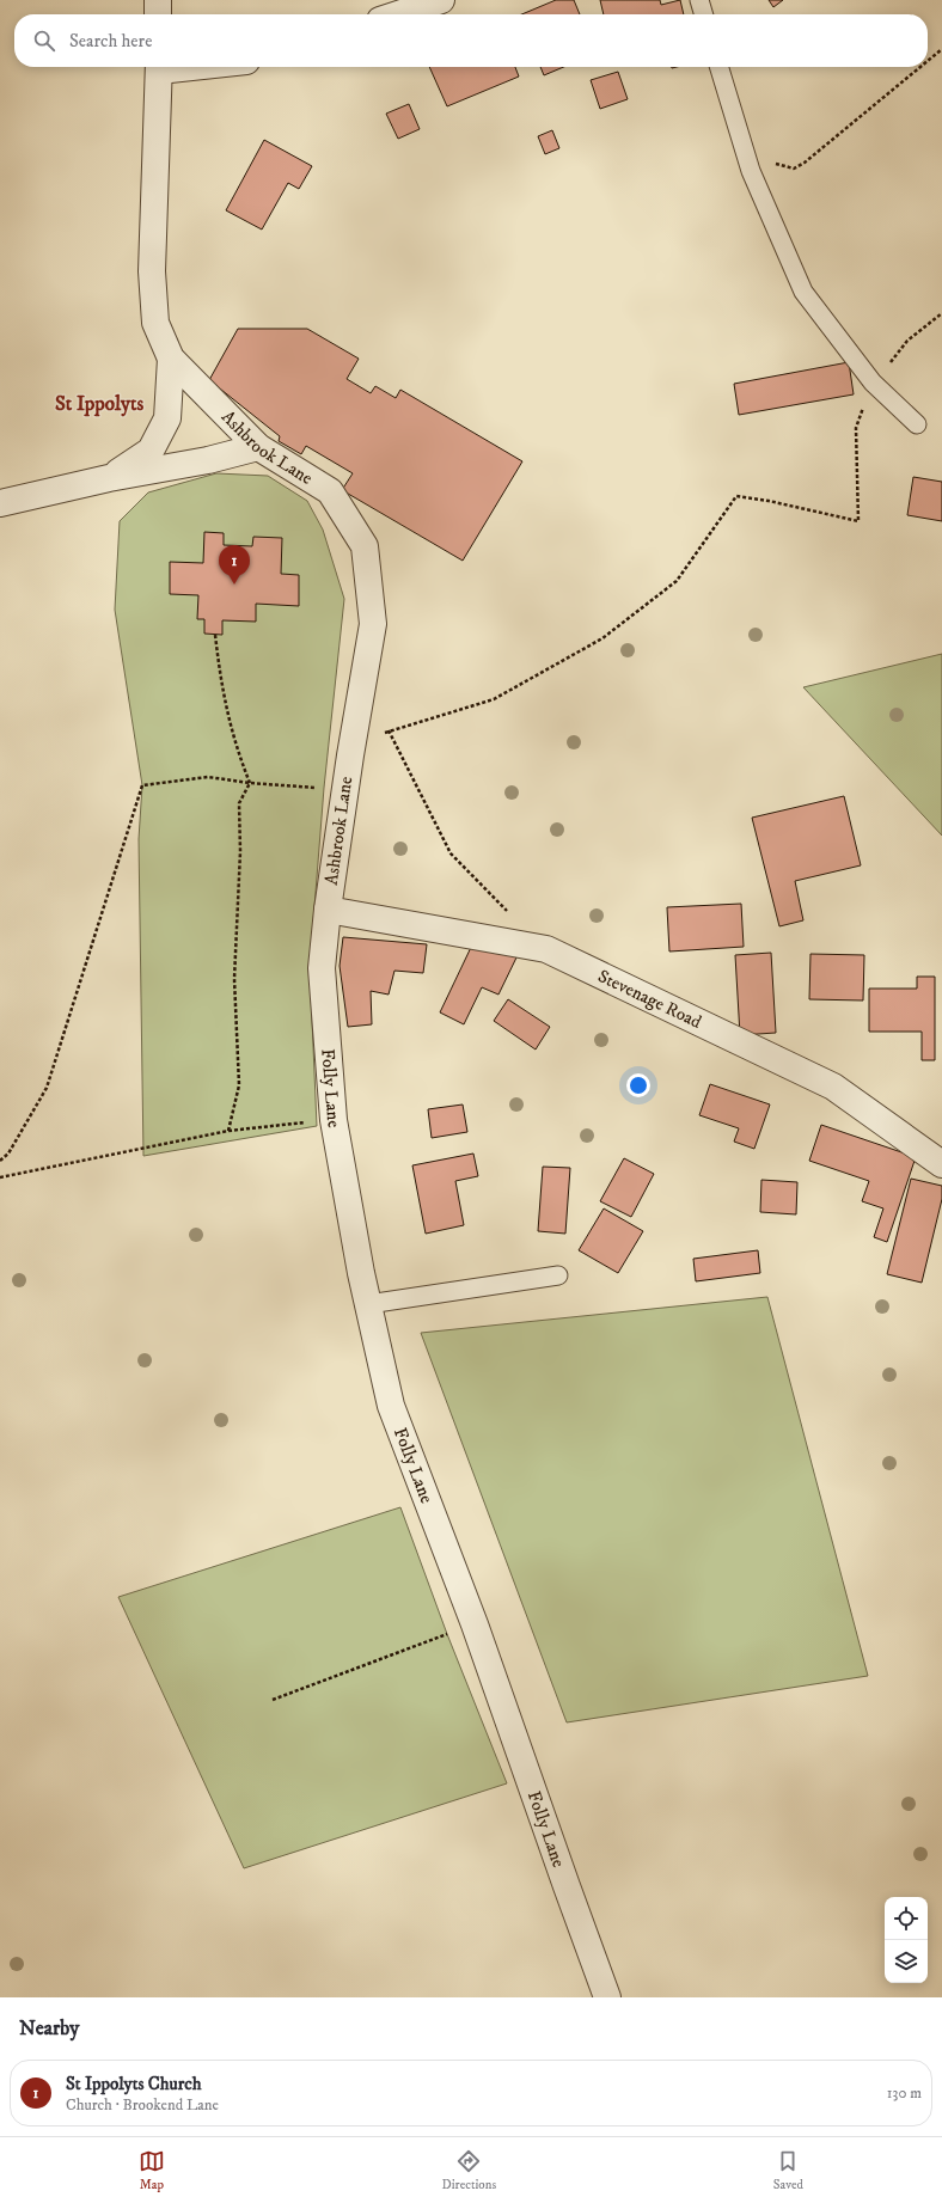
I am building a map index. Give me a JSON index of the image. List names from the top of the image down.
{
  "streets": {
    "street": ["Ashbrook Lane", "Stevenage Road", "Folly Lane"]
  },
  "crossings": [
    ["Ashbrook Lane", "Stevenage Road"],
    ["Ashbrook Lane", "Folly Lane"],
    ["Stevenage Road", "Folly Lane"]
  ],
  "districts": ["St Ippolyts"],
  "page": {
    "search": "Search here",
    "pins": "1",
    "heading": "Nearby",
    "list": [
      {
        "mark": "1",
        "name": "St Ippolyts Church",
        "note": "Church · Brookend Lane",
        "value": "130 m"
      }
    ],
    "nav": ["Map", "Directions", "Saved"]
  }
}
